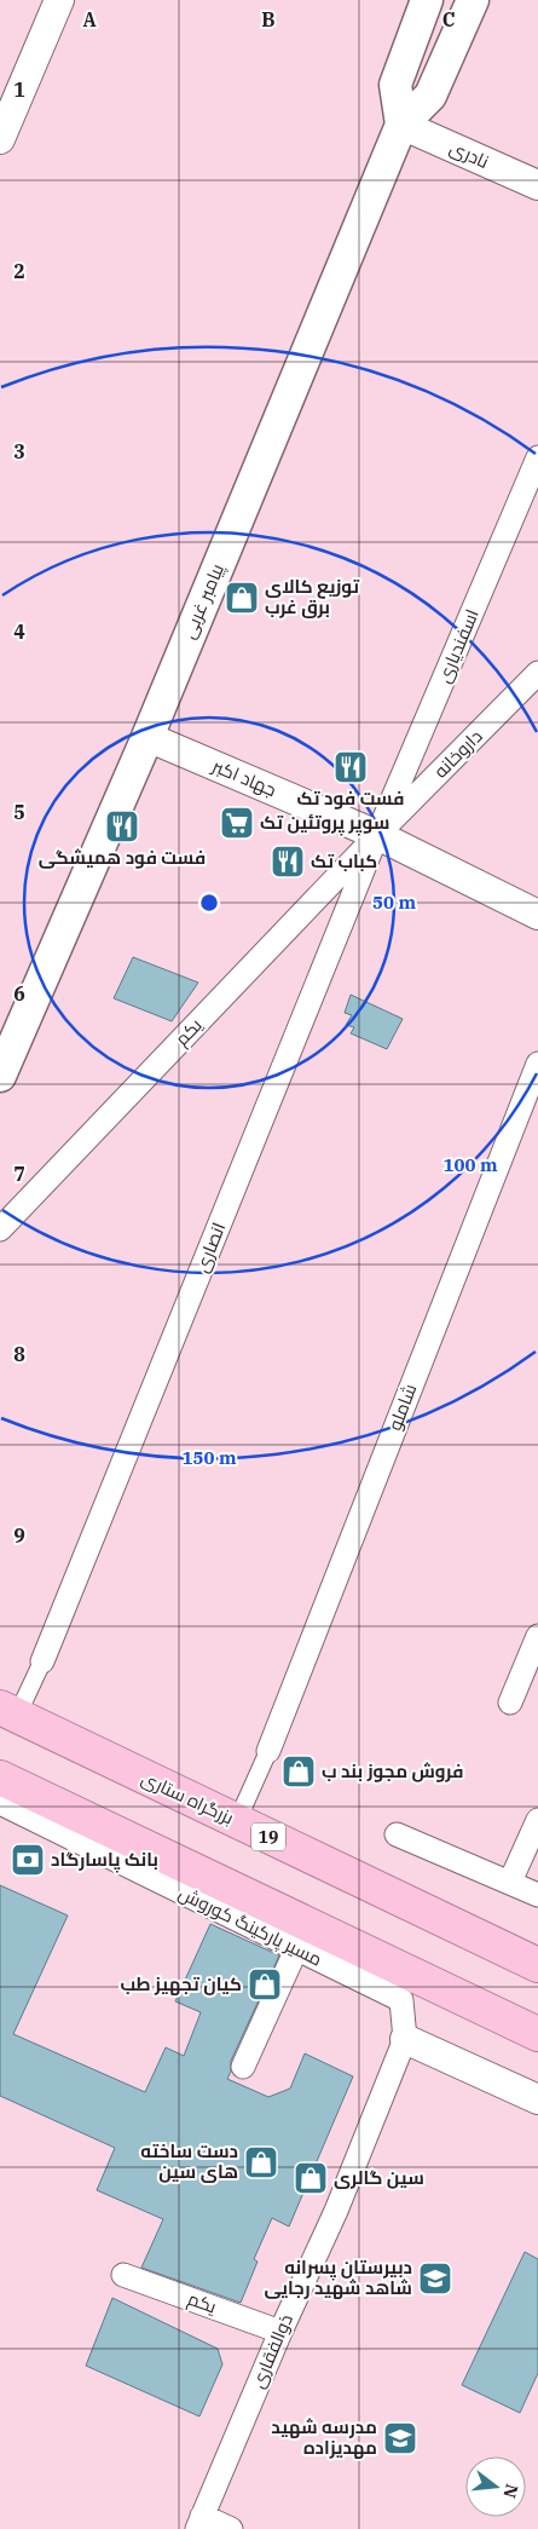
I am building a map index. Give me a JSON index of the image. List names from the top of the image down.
{
  "streets": {
    "highway": ["بزرگراه ستاری", "19"],
    "main road": ["پیامبر غربی"],
    "street": [
      "نادری",
      "اسفندیاری",
      "داروخانه",
      "جهاد اکبر",
      "یکم",
      "انصاری",
      "شاملو",
      "مسیر پارکینگ کوروش",
      "ذوالفقاری"
    ]
  },
  "crossings": [
    ["نادری", "پیامبر غربی"],
    ["پیامبر غربی", "جهاد اکبر"],
    ["اسفندیاری", "داروخانه"],
    ["اسفندیاری", "جهاد اکبر"],
    ["اسفندیاری", "یکم"],
    ["اسفندیاری", "انصاری"],
    ["داروخانه", "جهاد اکبر"],
    ["داروخانه", "یکم"],
    ["داروخانه", "انصاری"],
    ["جهاد اکبر", "یکم"],
    ["جهاد اکبر", "انصاری"],
    ["یکم", "انصاری"],
    ["یکم", "ذوالفقاری"],
    ["مسیر پارکینگ کوروش", "ذوالفقاری"]
  ],
  "places": {
    "shop": [
      "توزیع کالای برق غرب",
      "فروش مجوز بند ب",
      "کیان تجهیز طب",
      "دست ساخته های سین",
      "سین گالری"
    ],
    "restaurant": ["فست فود تک", "فست فود همیشگی", "کباب تک"],
    "supermarket": ["سوپر پروتئین تک"],
    "bank": ["بانک پاسارگاد"],
    "school or university": ["دبیرستان پسرانه شاهد شهید رجایی", "مدرسه شهيد مهديزاده"]
  },
  "north": "right",
  "grid": {
    "columns": ["A", "B", "C"],
    "rows": [
      "1",
      "2",
      "3",
      "4",
      "5",
      "6",
      "7",
      "8",
      "9"
    ]
  },
  "rings": ["50 m", "100 m", "150 m"]
}
